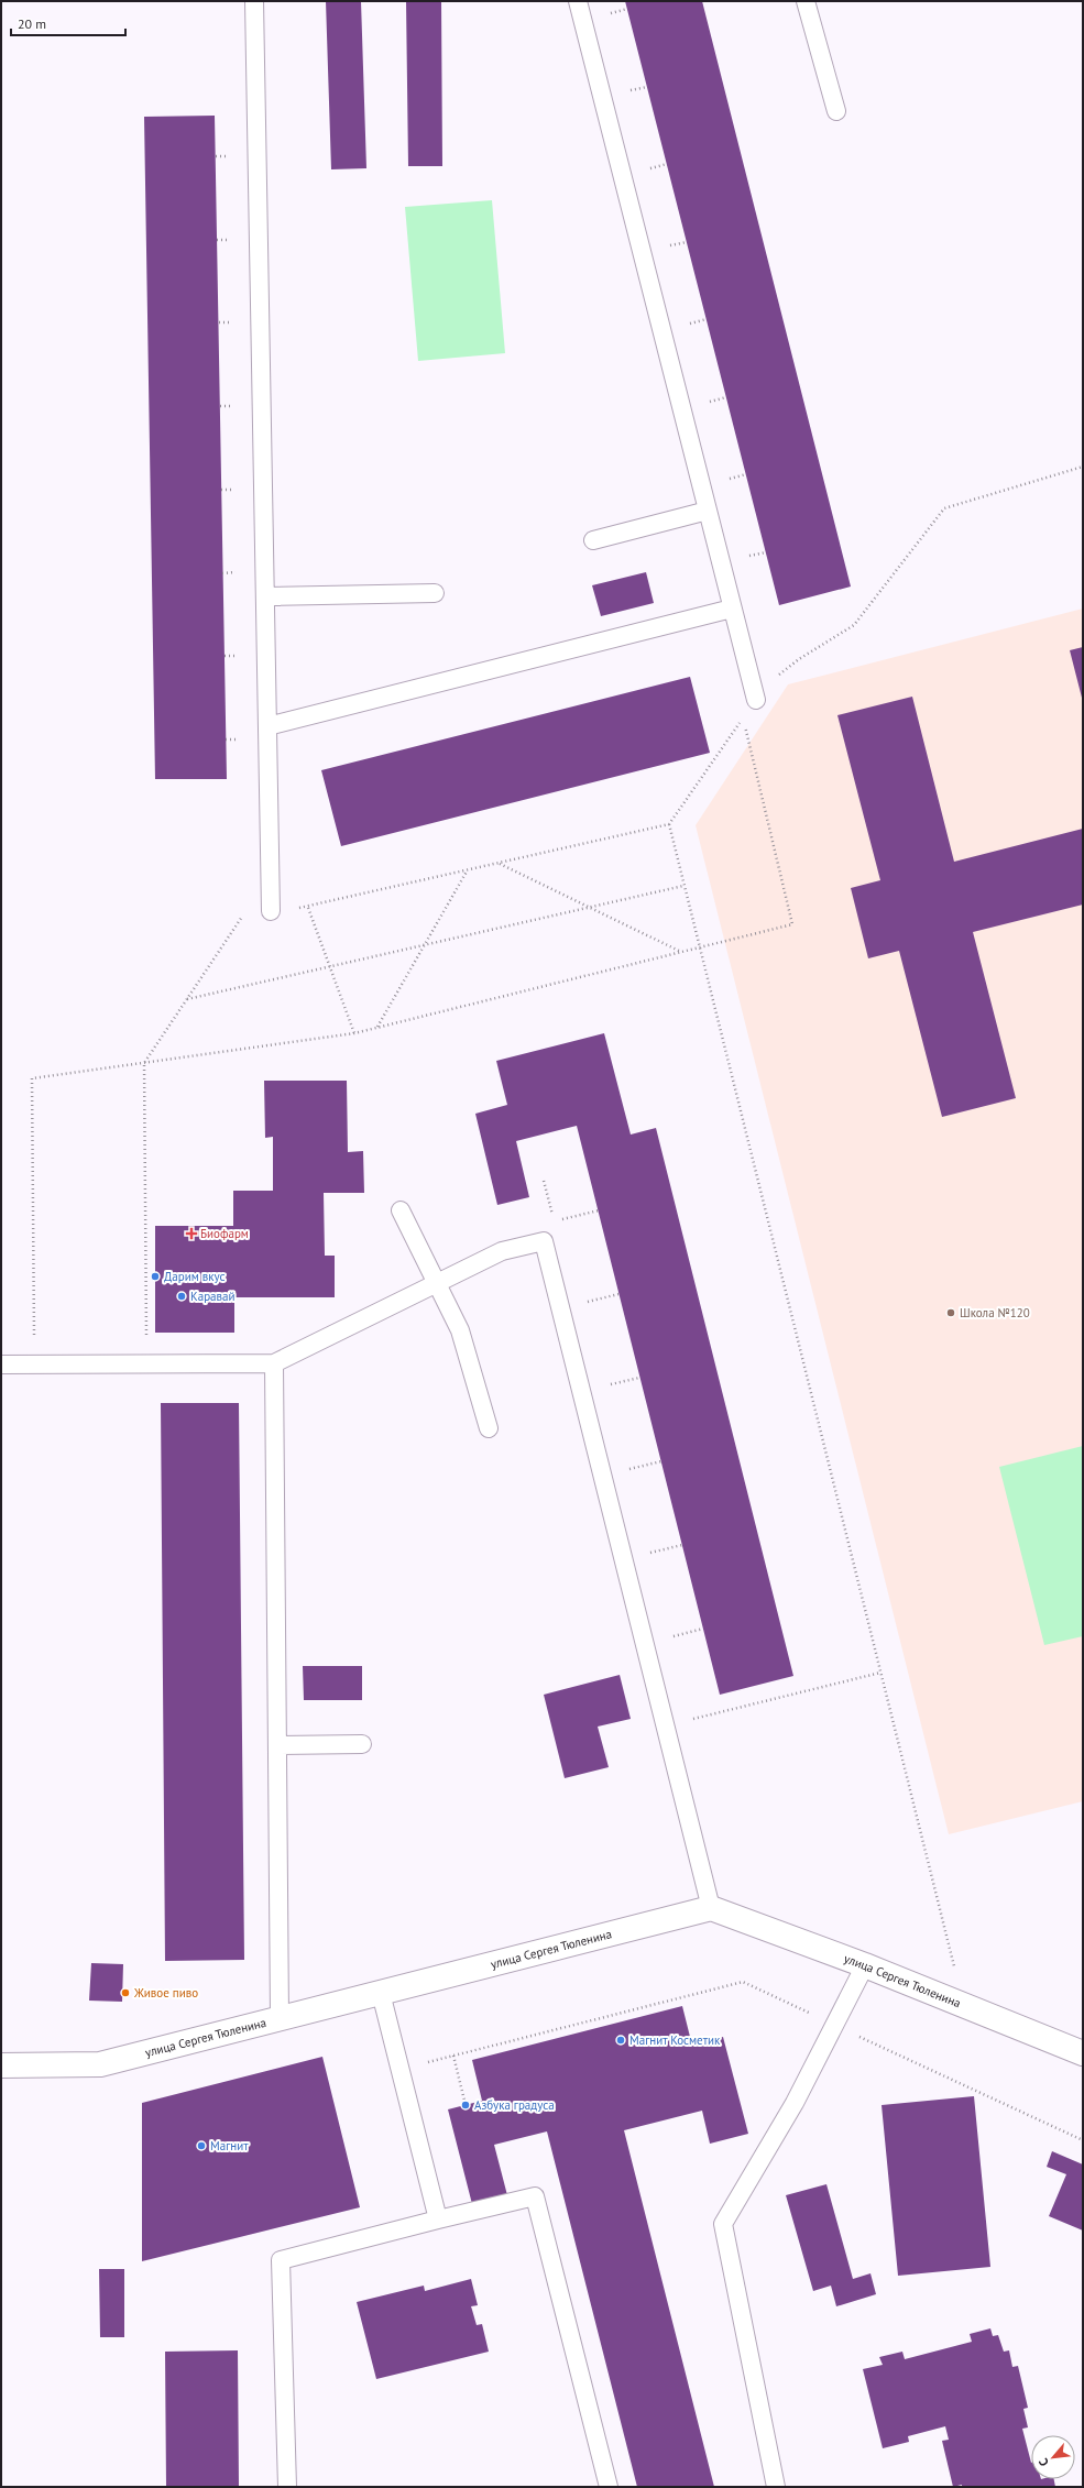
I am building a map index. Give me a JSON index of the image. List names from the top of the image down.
{
  "streets": {
    "street": ["улица Сергея Тюленина"]
  },
  "places": {
    "health": ["Биофарм"],
    "other": [
      "Дарим вкус",
      "Каравай",
      "Школа №120",
      "Живое пиво",
      "Магнит Косметик",
      "Азбука градуса",
      "Магнит"
    ]
  },
  "scale_bar": "20 m",
  "north": "bottom left"
}
